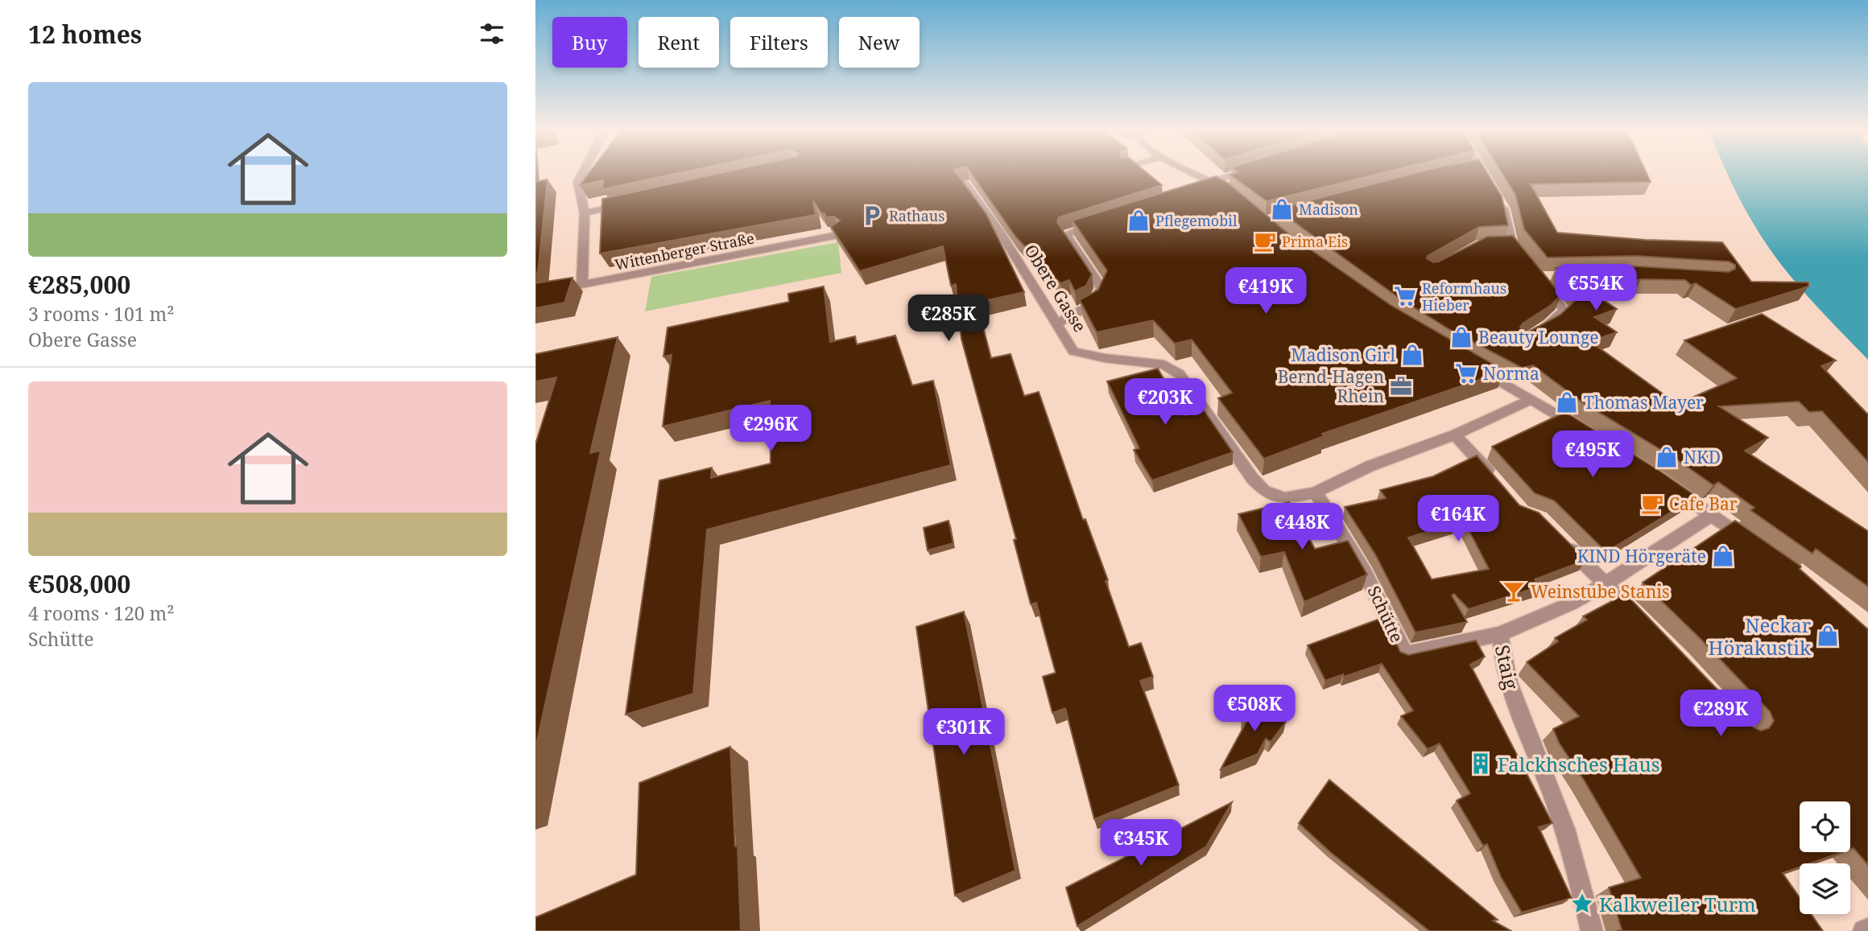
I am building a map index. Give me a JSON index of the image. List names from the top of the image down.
{
  "streets": {
    "street": [
      "Wittenberger Straße",
      "Obere Gasse",
      "Schütte",
      "Staig"
    ]
  },
  "crossings": [
    ["Obere Gasse", "Schütte"],
    ["Schütte", "Staig"]
  ],
  "places": {
    "shop": [
      "Madison",
      "Pflegemobil",
      "Beauty Lounge",
      "Madison Girl",
      "Thomas Mayer",
      "NKD",
      "KIND Hörgeräte",
      "Neckar Hörakustik"
    ],
    "parking": ["Rathaus"],
    "cafe": ["Prima Eis", "Cafe Bar"],
    "supermarket": ["Reformhaus Hieber", "Norma"],
    "office": ["Bernd-Hagen Rhein"],
    "bar": ["Weinstube Stanis"],
    "building": ["Falckhsches Haus"],
    "place": ["Kalkweiler Turm"]
  },
  "page": {
    "heading": "12 homes",
    "chip": [
      "Buy",
      "Rent",
      "Filters",
      "New"
    ],
    "list": [
      {
        "name": "€285,000",
        "note": "3 rooms · 101 m² · Obere Gasse"
      },
      {
        "name": "€508,000",
        "note": "4 rooms · 120 m² · Schütte"
      }
    ],
    "price": [
      "€554K",
      "€419K",
      "€285K",
      "€203K",
      "€296K",
      "€495K",
      "€164K",
      "€448K",
      "€508K",
      "€289K",
      "€301K",
      "€345K"
    ]
  }
}
